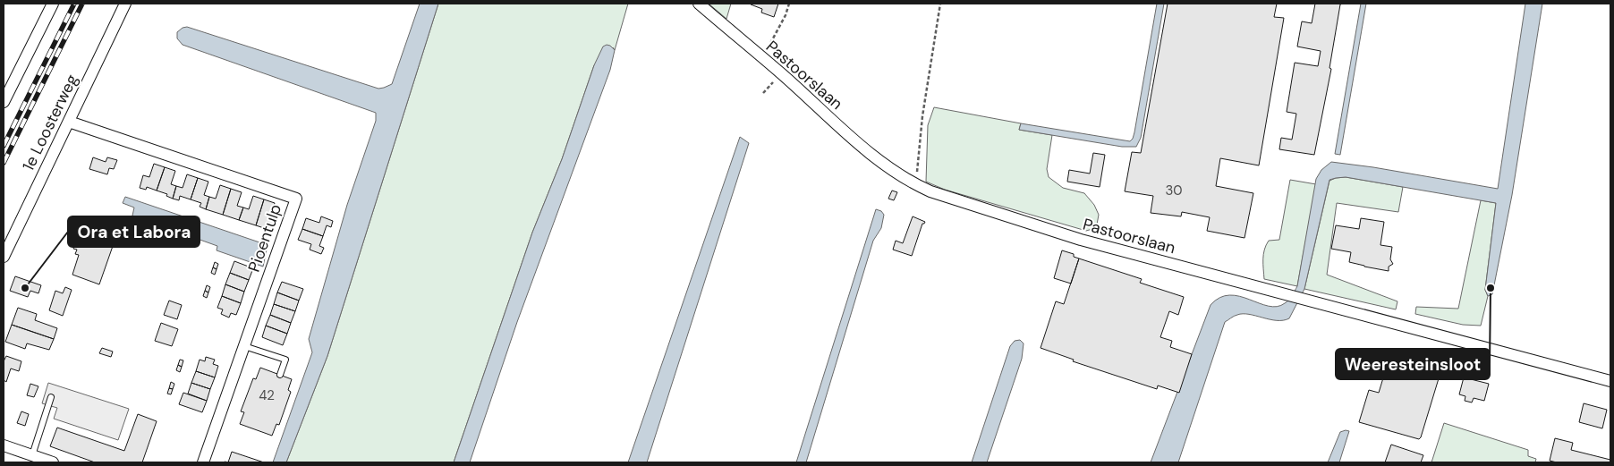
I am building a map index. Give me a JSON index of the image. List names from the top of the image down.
{
  "streets": {
    "street": ["Pastoorslaan", "1e Loosterweg", "Pioentulp"]
  },
  "crossings": [
    ["1e Loosterweg", "Pioentulp"]
  ],
  "places": ["Ora et Labora", "Weeresteinsloot"],
  "house_numbers": ["30", "42"]
}
